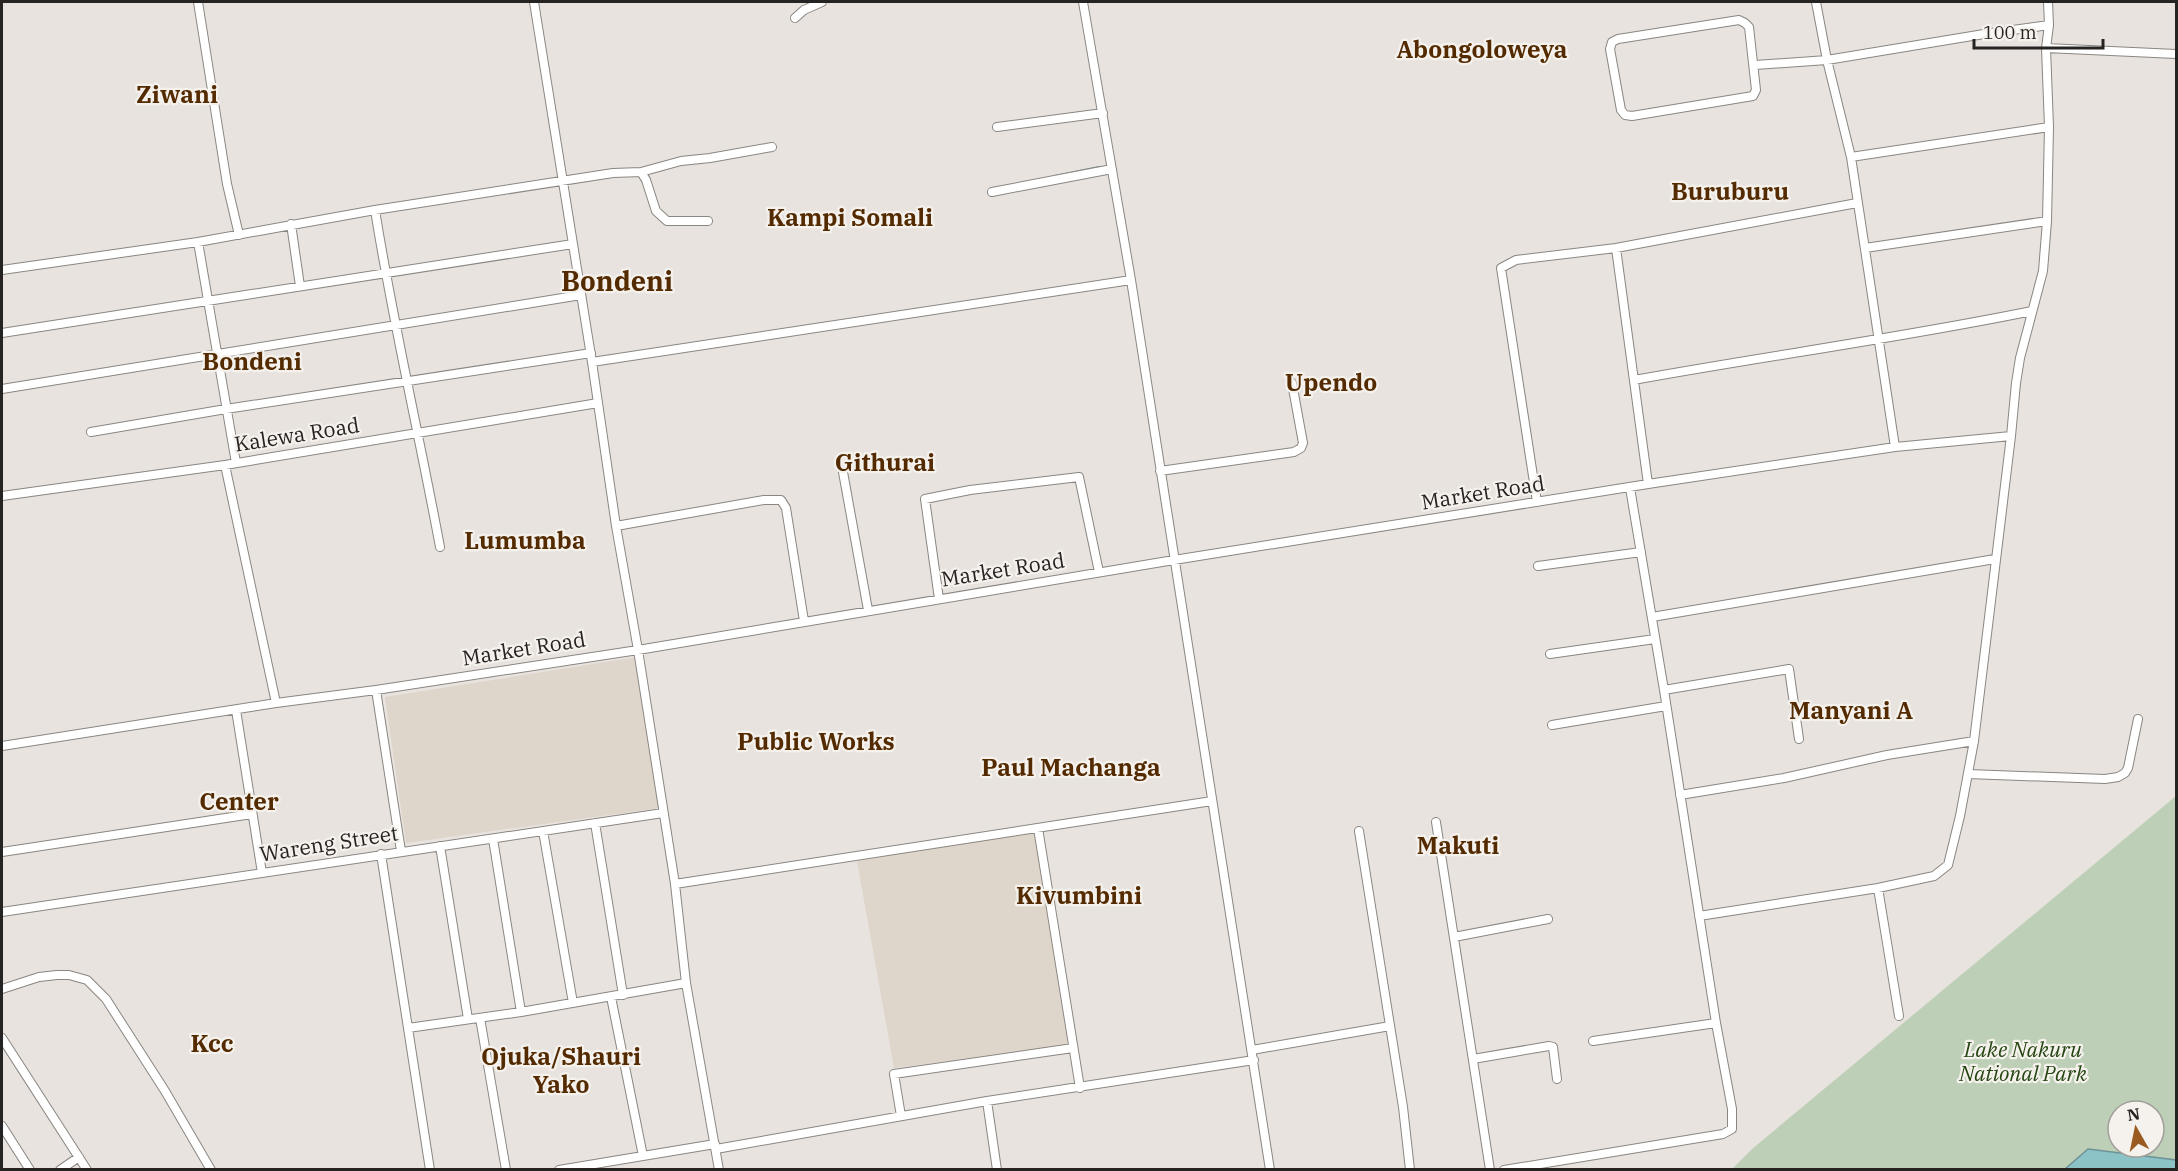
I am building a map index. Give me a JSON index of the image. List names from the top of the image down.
{
  "streets": {
    "street": ["Kalewa Road", "Market Road", "Wareng Street"]
  },
  "districts": [
    "Abongoloweya",
    "Ziwani",
    "Buruburu",
    "Kampi Somali",
    "Bondeni",
    "Bondeni",
    "Upendo",
    "Githurai",
    "Lumumba",
    "Manyani A",
    "Public Works",
    "Paul Machanga",
    "Center",
    "Makuti",
    "Kivumbini",
    "Kcc",
    "Ojuka/Shauri Yako"
  ],
  "parks": ["Lake Nakuru National Park"],
  "scale_bar": "100 m",
  "north": "top"
}
